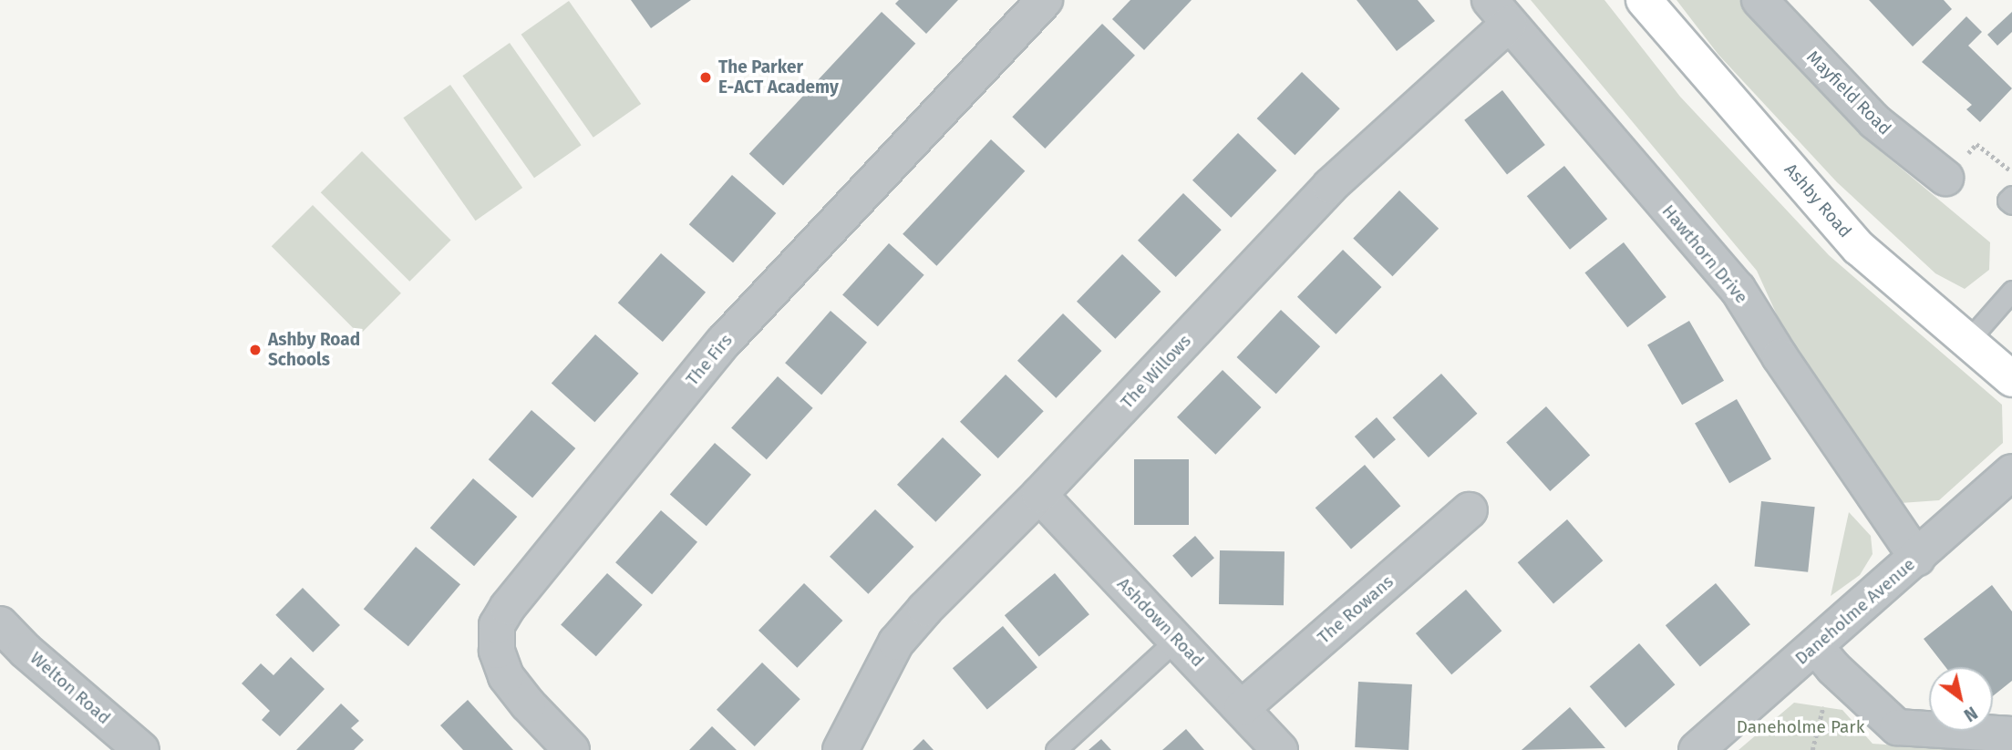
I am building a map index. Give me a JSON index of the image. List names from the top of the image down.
{
  "streets": {
    "street": [
      "Mayfield Road",
      "Ashby Road",
      "Hawthorn Drive",
      "The Firs",
      "The Willows",
      "The Rowans",
      "Daneholme Avenue",
      "Ashdown Road",
      "Welton Road"
    ]
  },
  "crossings": [
    ["Hawthorn Drive", "The Willows"],
    ["Hawthorn Drive", "Daneholme Avenue"],
    ["The Willows", "Ashdown Road"],
    ["The Rowans", "Ashdown Road"]
  ],
  "parks": ["Daneholme Park"],
  "places": ["The Parker E-ACT Academy", "Ashby Road Schools"],
  "north": "bottom right"
}
